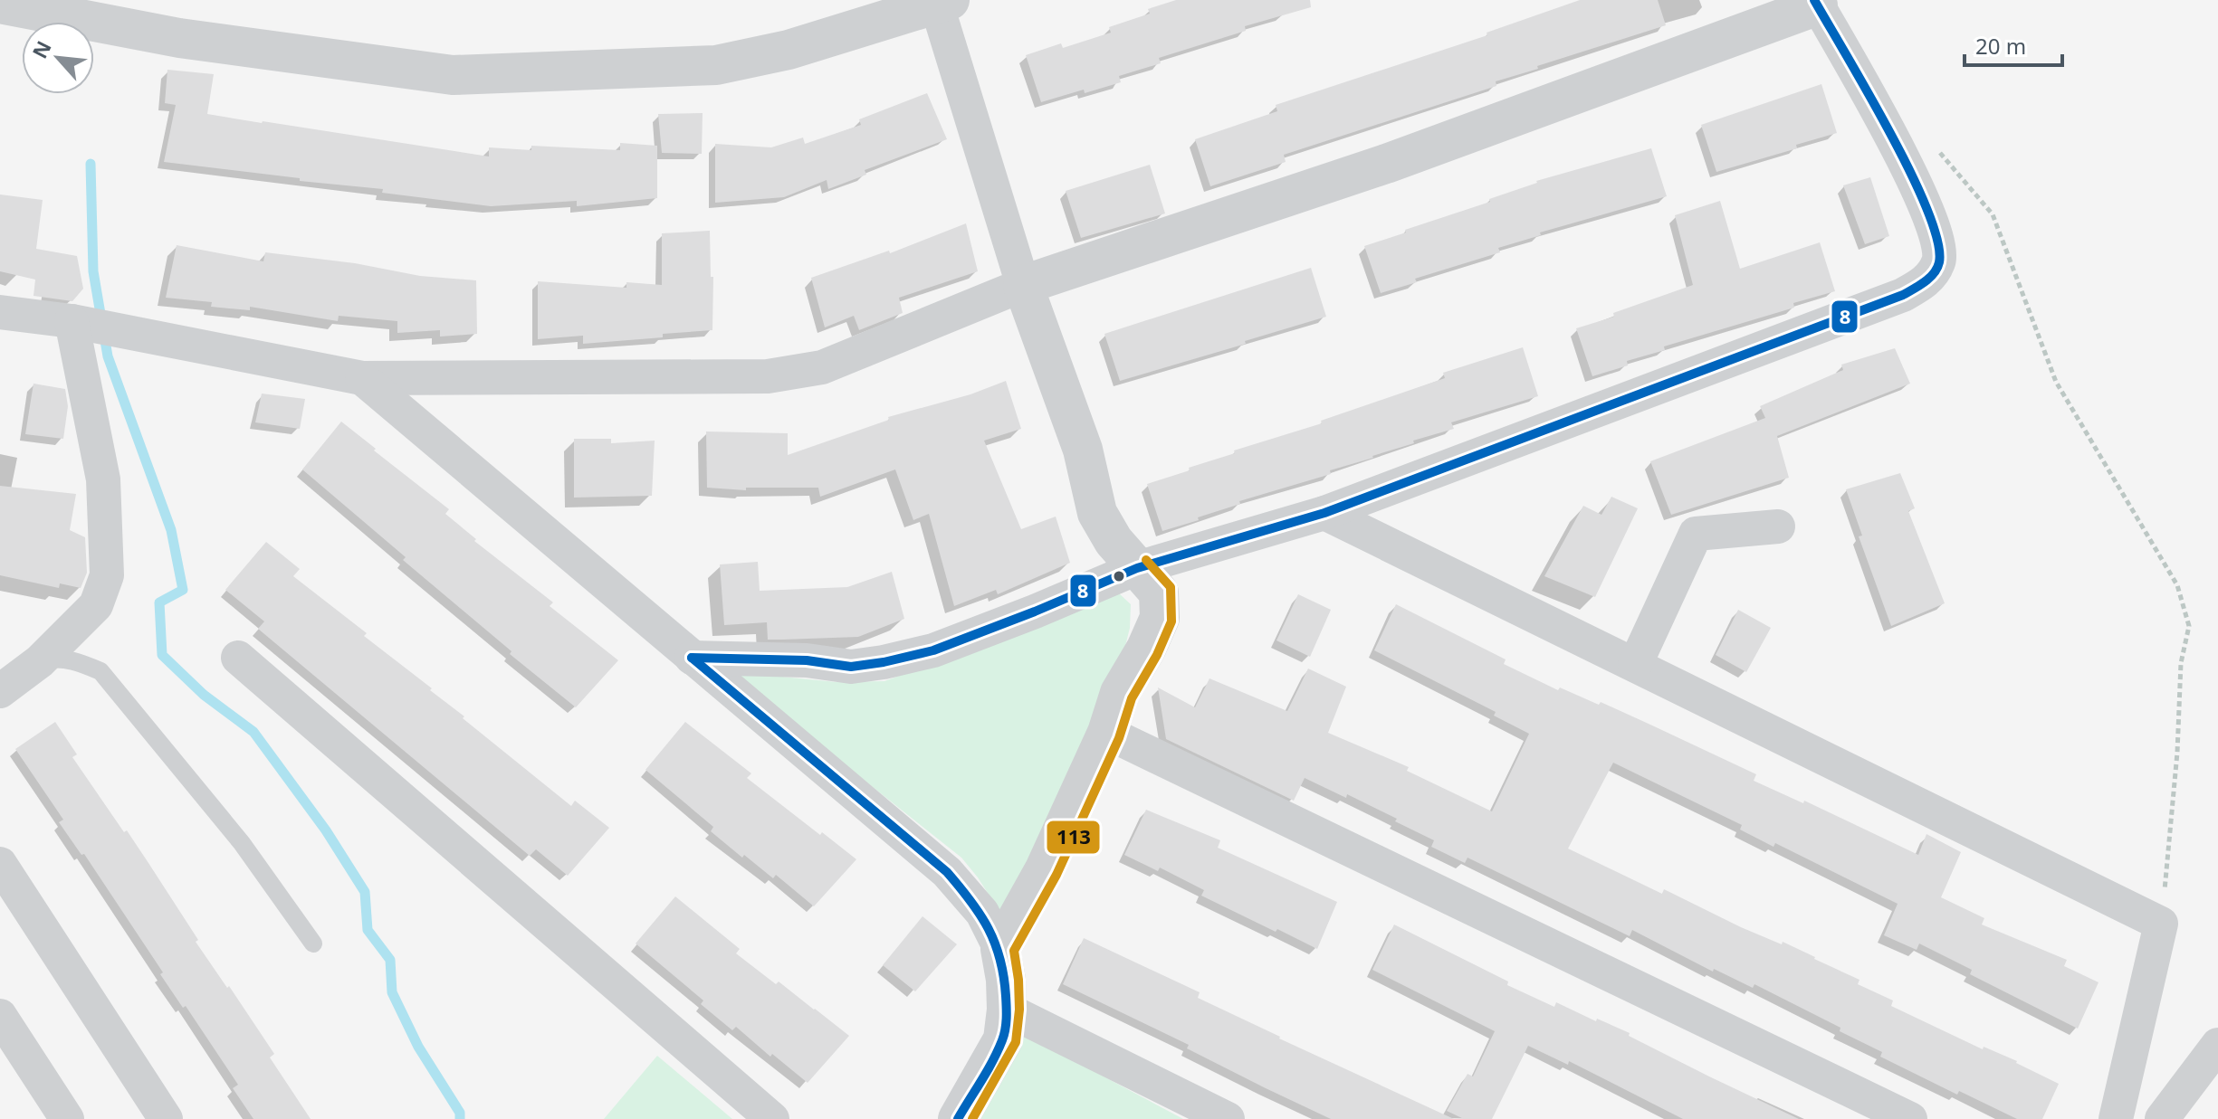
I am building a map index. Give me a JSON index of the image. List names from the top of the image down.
{
  "lines": ["transit line 8", "transit line 113"],
  "scale_bar": "20 m",
  "north": "top left"
}
